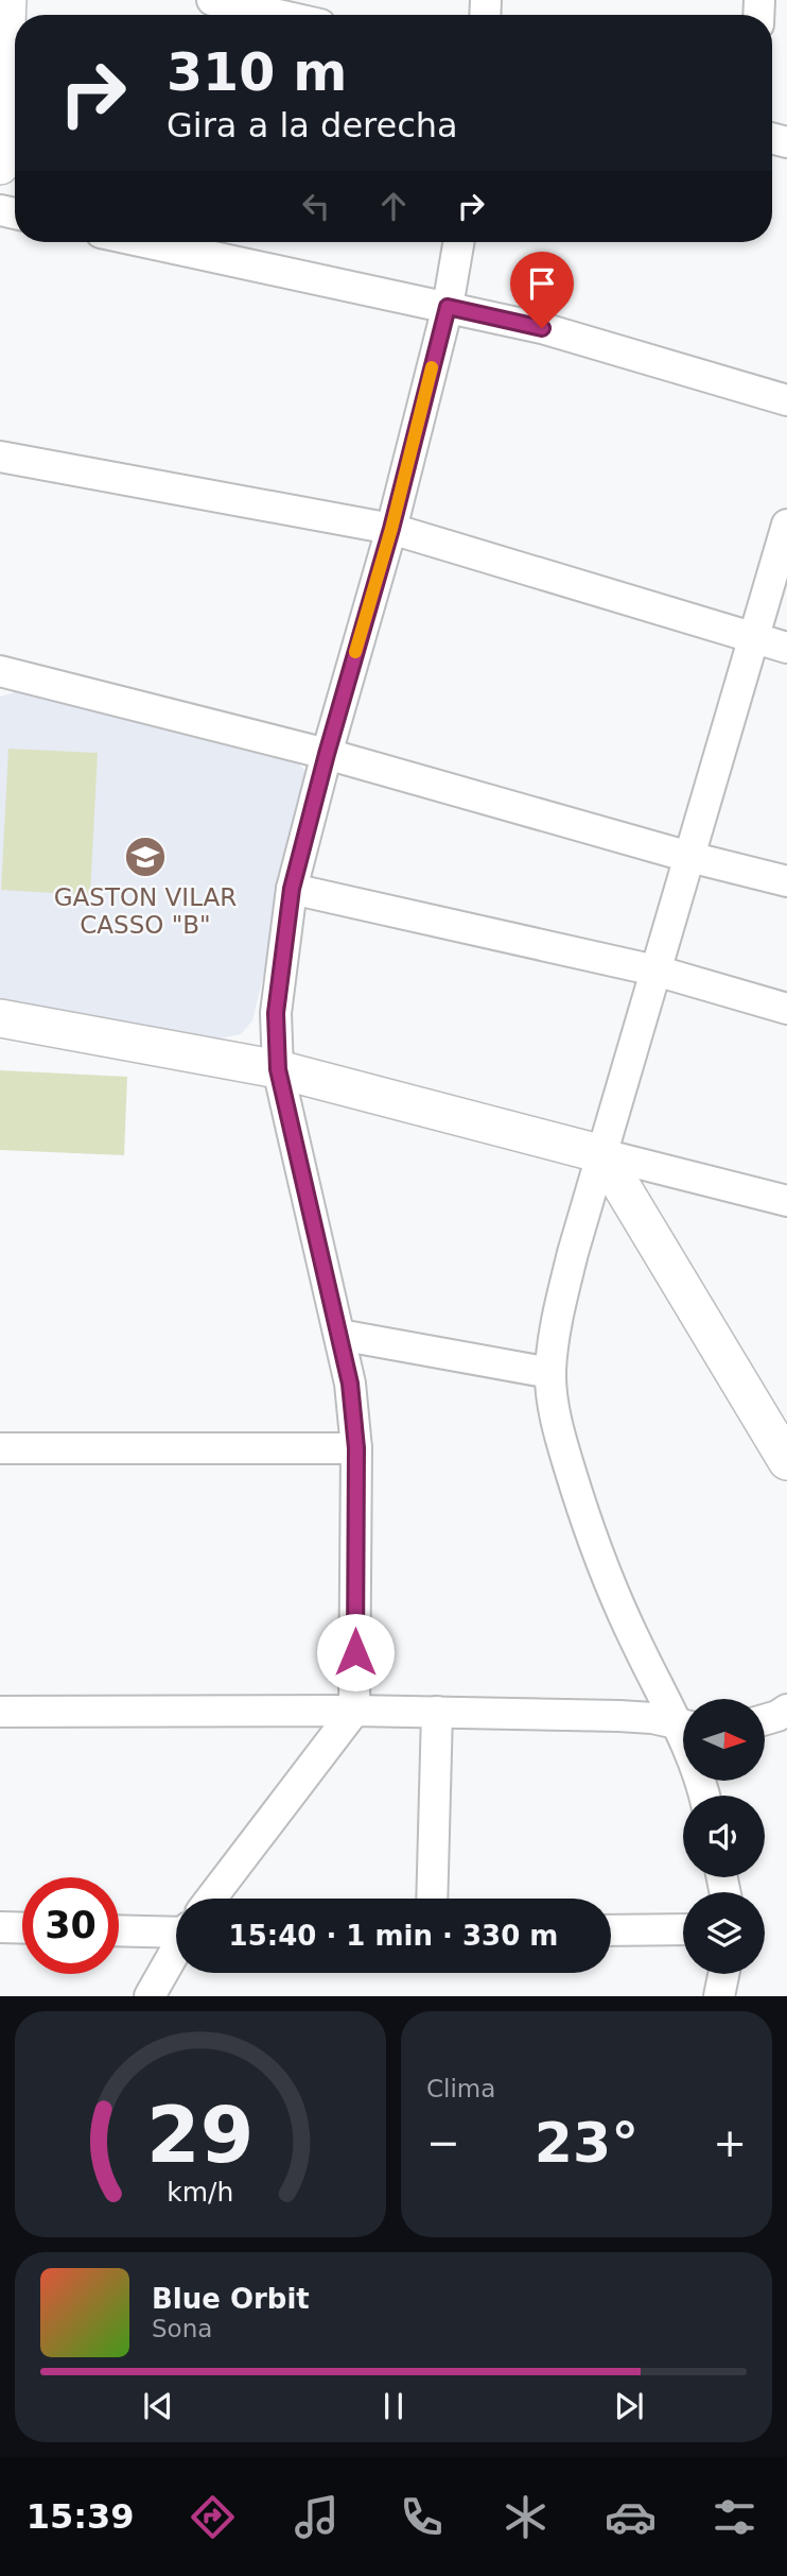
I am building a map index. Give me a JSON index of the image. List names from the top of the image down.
{
  "places": {
    "school or university": ["GASTON VILAR CASSO \"B\""]
  },
  "north": "right",
  "page": {
    "turn": ["310 m", "Gira a la derecha"],
    "limit": "30",
    "trip": "15:40 · 1 min · 330 m",
    "tile": "Clima",
    "heat": ["−", "23°", "+"],
    "song": ["Blue Orbit", "Sona"],
    "tabs": "15:39",
    "gauge": ["29", "km/h"]
  }
}
